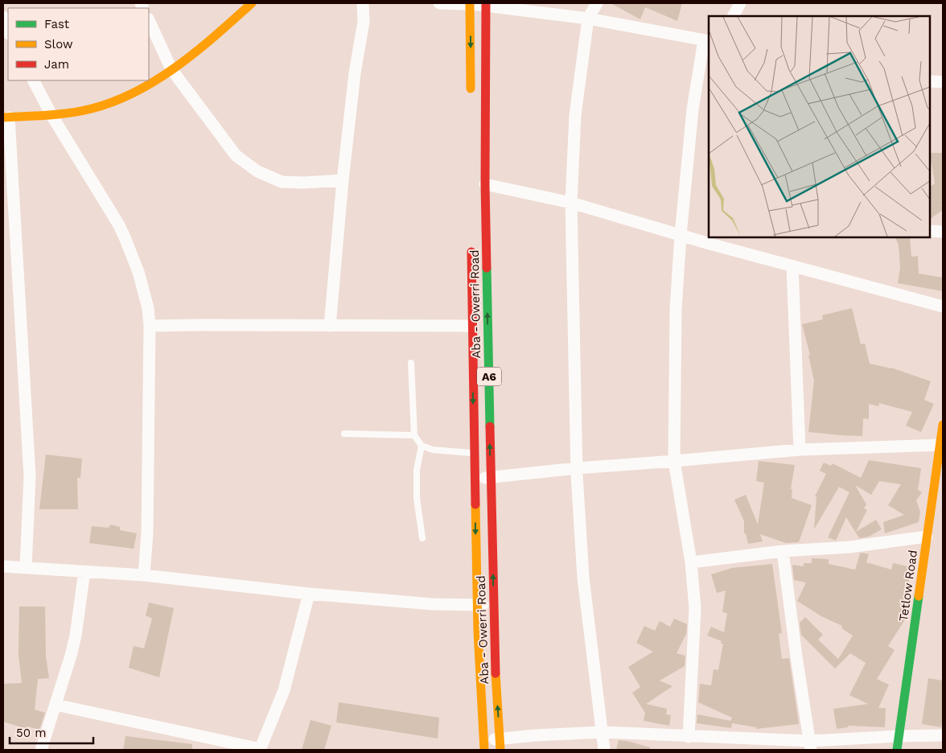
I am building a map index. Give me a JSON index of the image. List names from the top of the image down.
{
  "streets": {
    "main road": ["Aba - Owerri Road", "A6", "Tetlow Road"]
  },
  "legend": ["Fast", "Slow", "Jam"],
  "scale_bar": "50 m"
}
